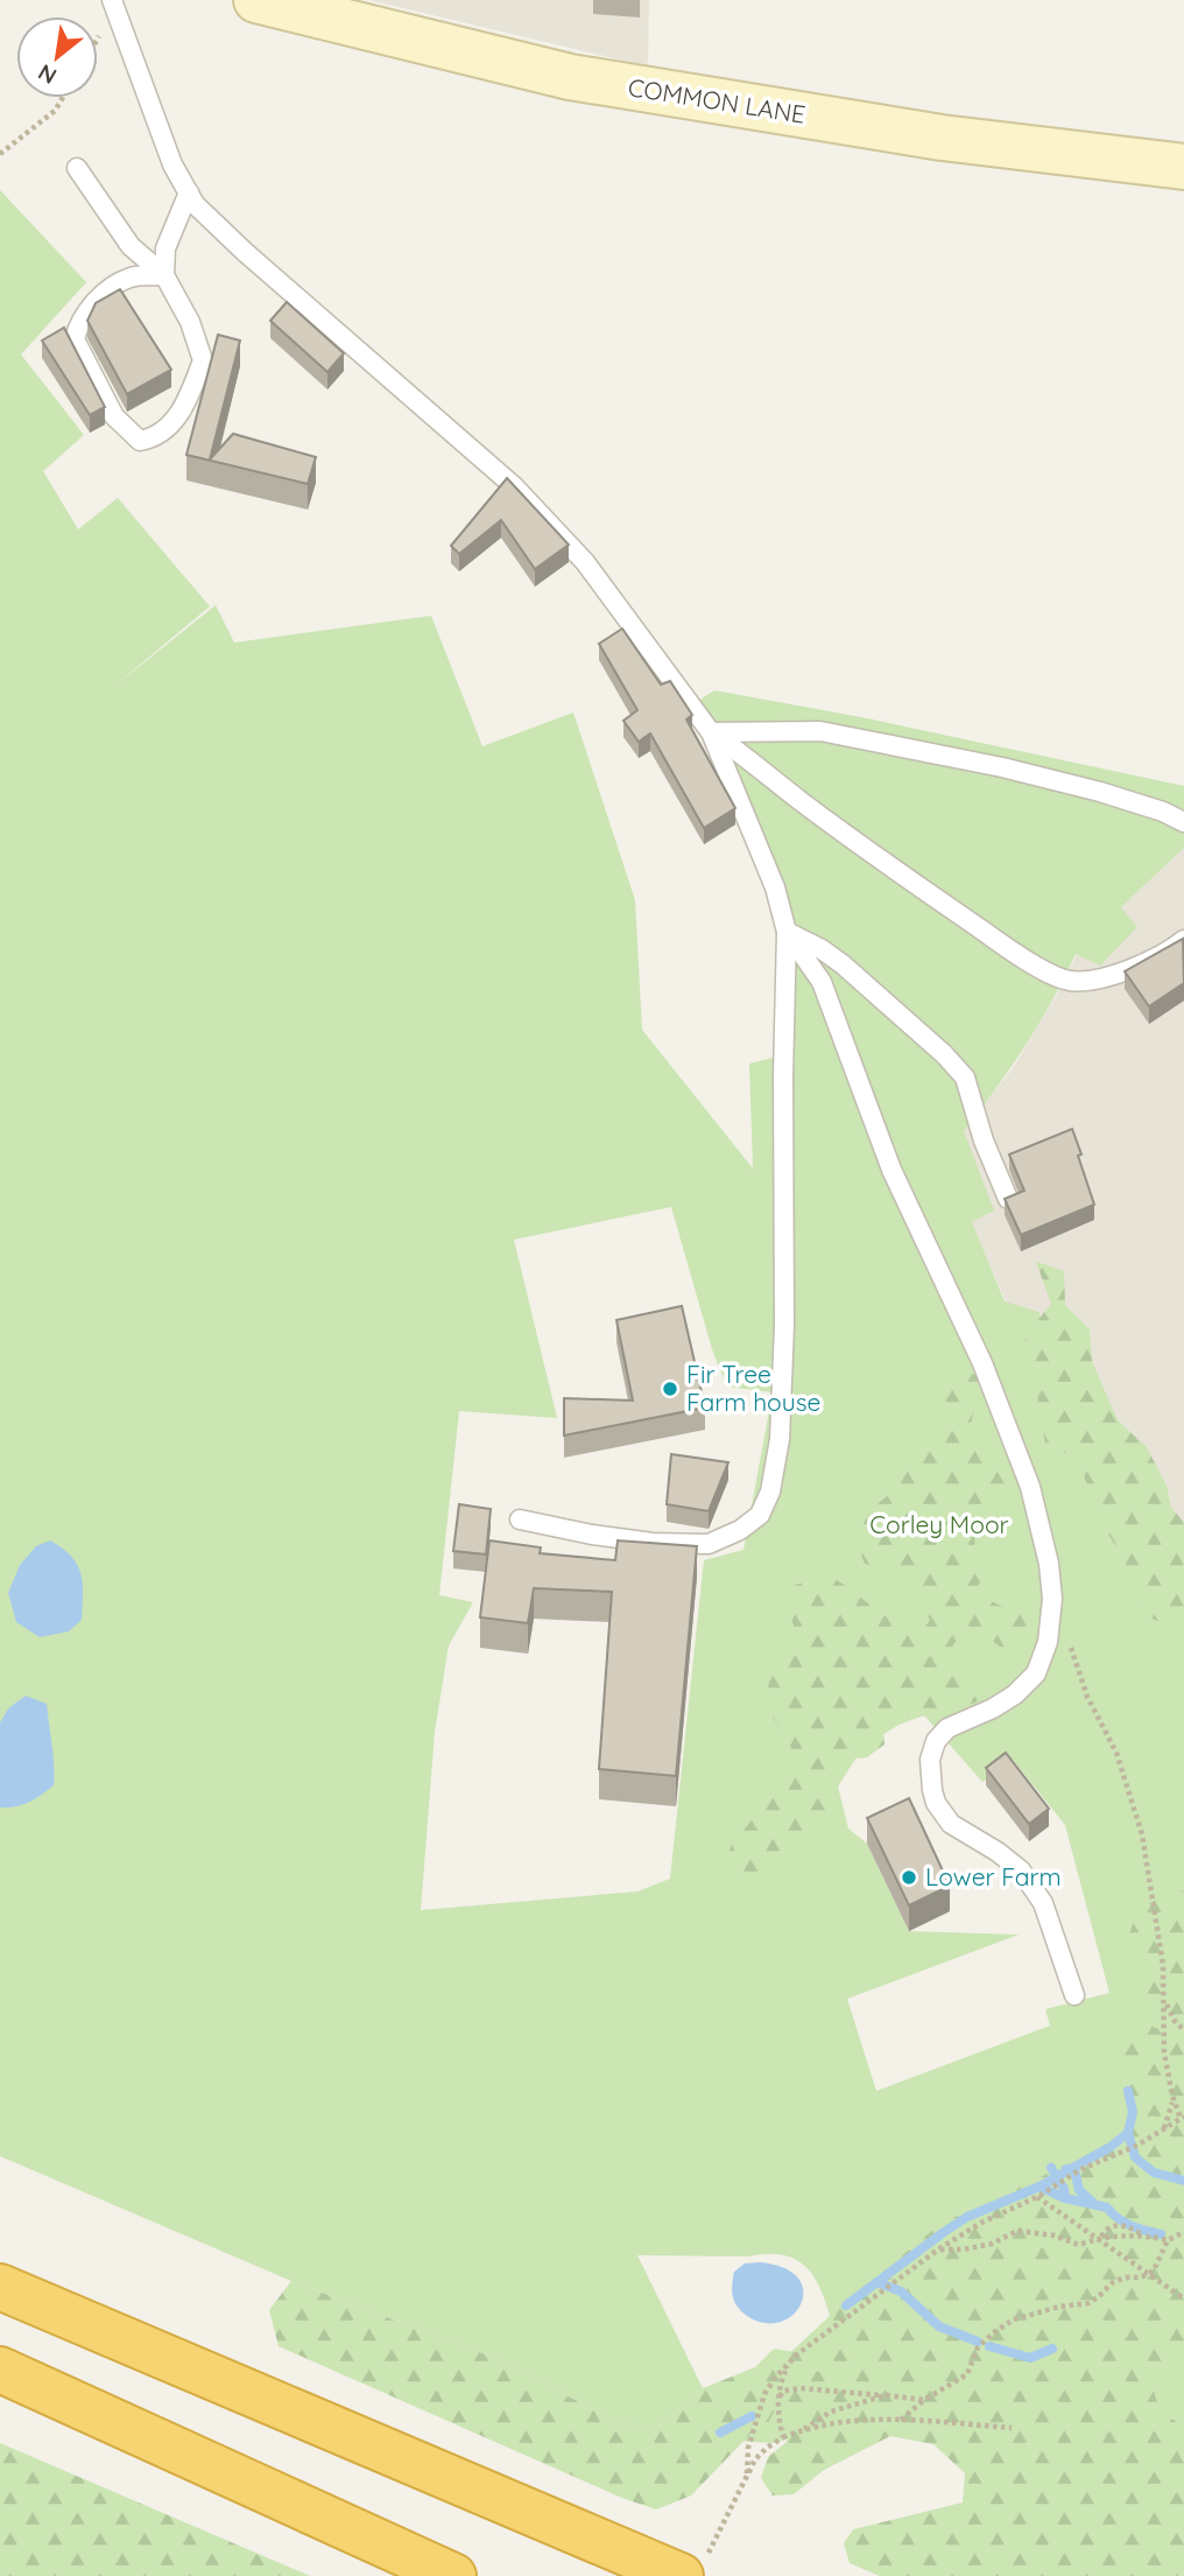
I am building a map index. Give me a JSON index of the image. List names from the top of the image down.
{
  "streets": {
    "street": ["COMMON LANE"]
  },
  "parks": ["Corley Moor"],
  "places": ["Fir Tree Farm house", "Lower Farm"],
  "north": "bottom left"
}
